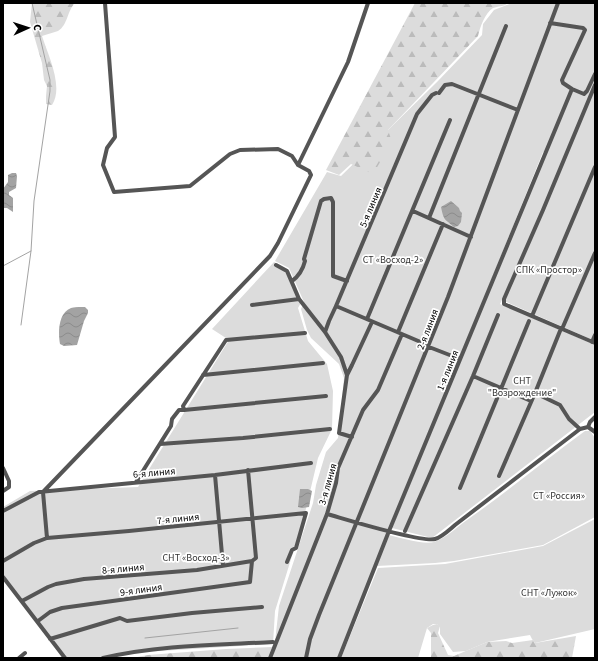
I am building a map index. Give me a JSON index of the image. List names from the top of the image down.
{
  "streets": {
    "street": [
      "5-я линия",
      "2-я линия",
      "1-я линия",
      "6-я линия",
      "3-я линия",
      "7-я линия",
      "8-я линия",
      "9-я линия"
    ]
  },
  "crossings": [
    ["5-я линия", "2-я линия"],
    ["8-я линия", "9-я линия"]
  ],
  "parks": [
    "СТ «Восход-2»",
    "СПК «Простор»",
    "СНТ \"Возрождение\"",
    "СТ «Россия»",
    "СНТ «Восход-3»",
    "СНТ «Лужок»"
  ],
  "north": "right"
}
